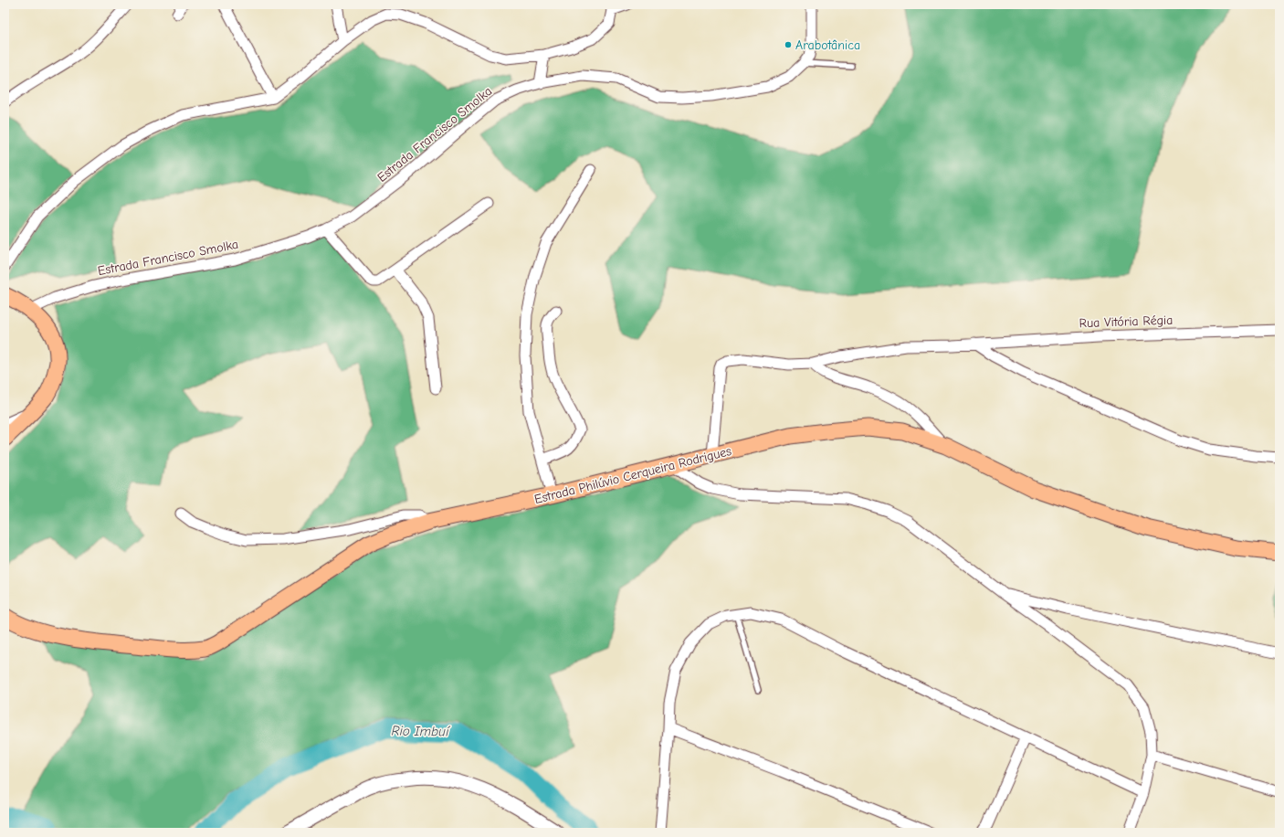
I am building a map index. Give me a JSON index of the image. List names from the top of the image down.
{
  "streets": {
    "main road": ["Estrada Philúvio Cerqueira Rodrigues"],
    "street": ["Estrada Francisco Smolka", "Rua Vitória Régia"]
  },
  "crossings": [
    ["Rua Vitória Régia", "Estrada Philúvio Cerqueira Rodrigues"]
  ],
  "water": ["Rio Imbuí"],
  "places": ["Arabotânica"]
}
